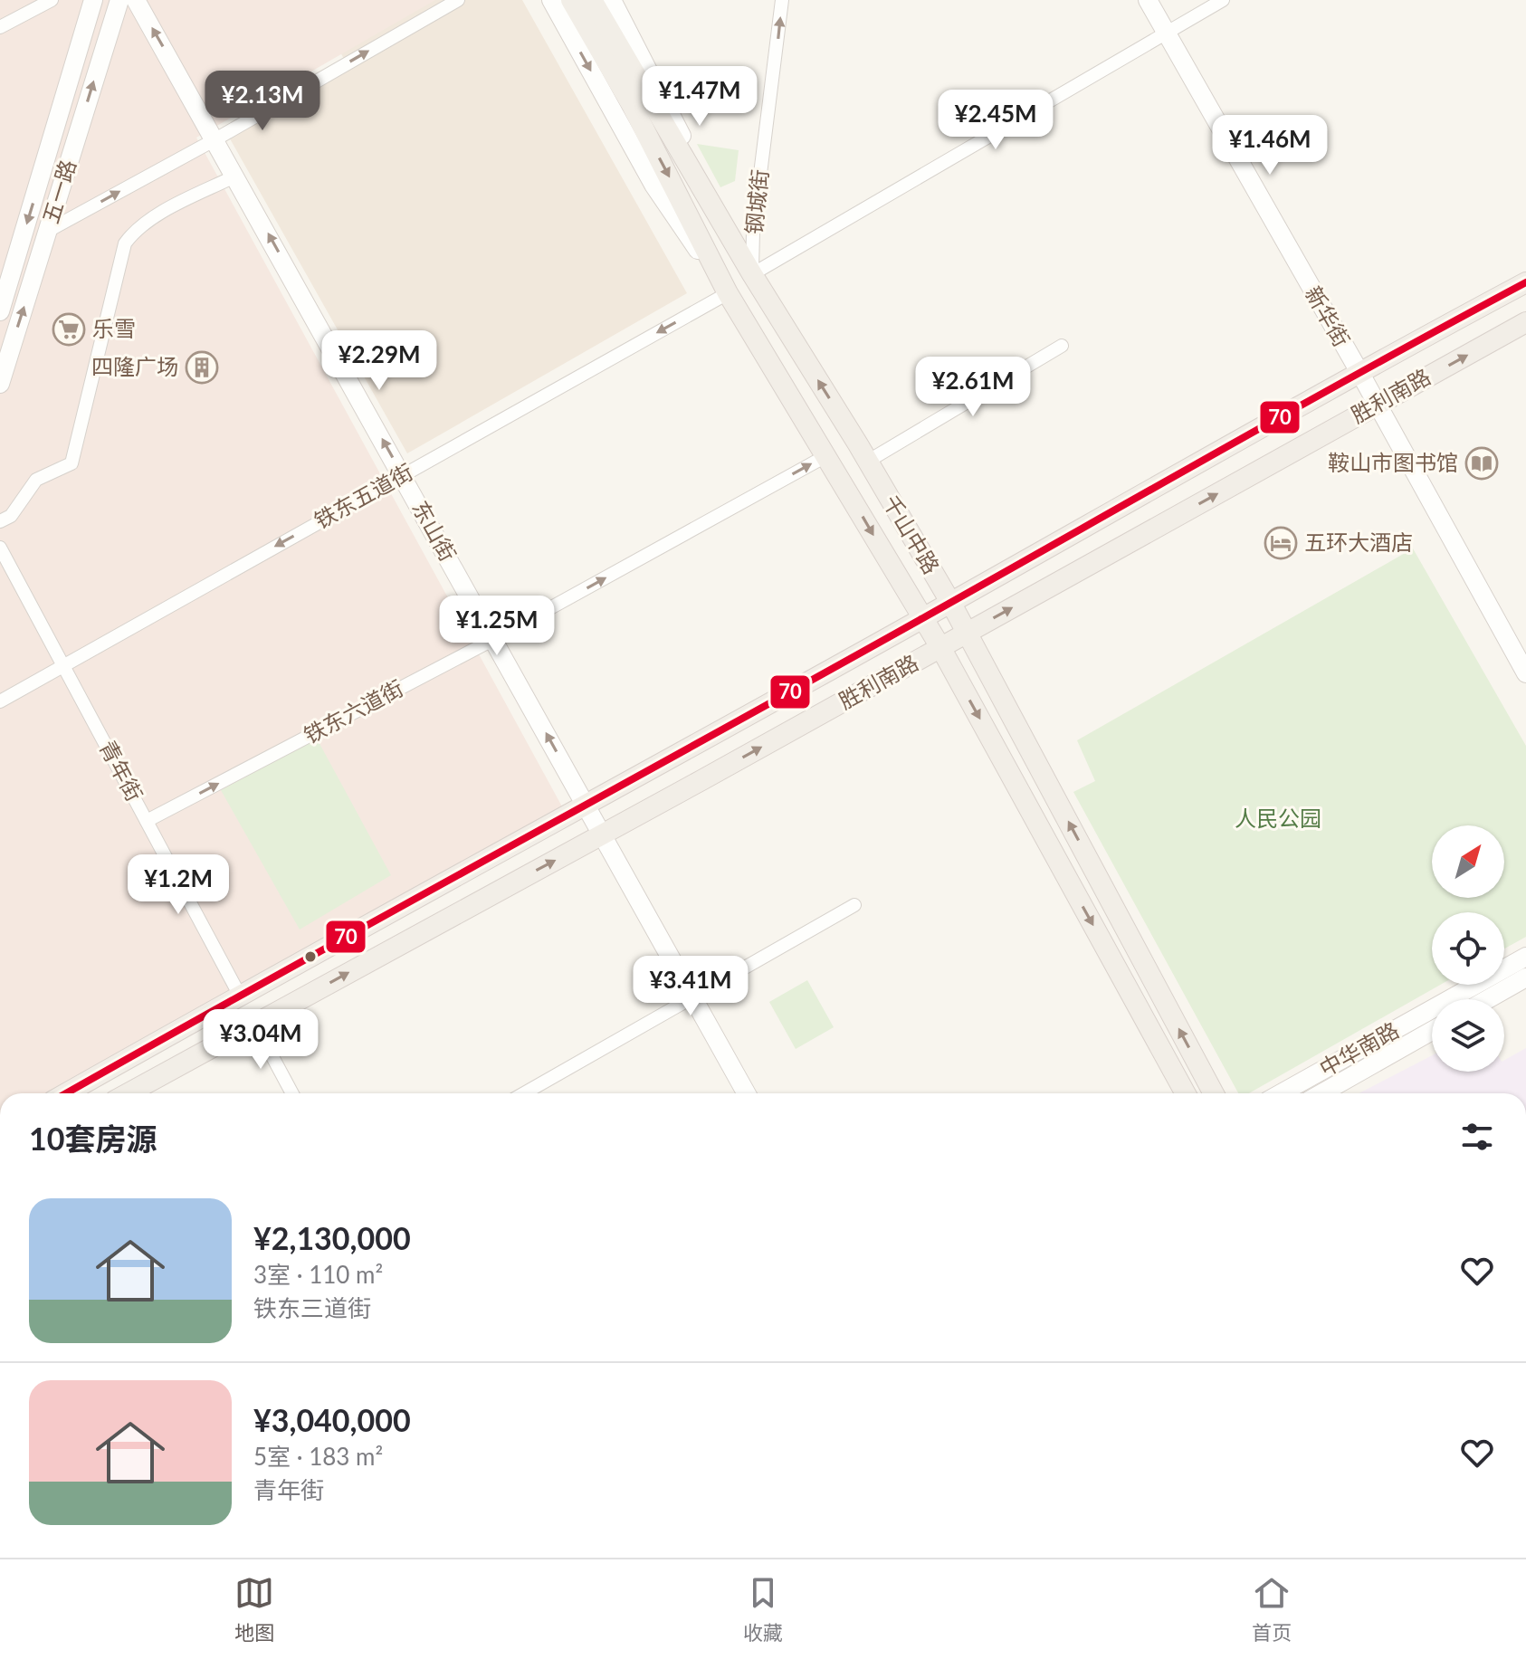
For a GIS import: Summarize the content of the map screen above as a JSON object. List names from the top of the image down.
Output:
{
  "streets": {
    "main road": ["胜利南路", "千山中路"],
    "street": [
      "五一路",
      "钢城街",
      "新华街",
      "铁东五道街",
      "东山街",
      "铁东六道街",
      "青年街",
      "中华南路"
    ]
  },
  "crossings": [
    ["钢城街", "千山中路"],
    ["新华街", "胜利南路"],
    ["胜利南路", "东山街"],
    ["胜利南路", "千山中路"],
    ["胜利南路", "青年街"],
    ["铁东五道街", "东山街"],
    ["铁东五道街", "千山中路"],
    ["铁东五道街", "青年街"],
    ["东山街", "铁东六道街"],
    ["千山中路", "铁东六道街"],
    ["铁东六道街", "青年街"]
  ],
  "one_way": [
    "钢城街",
    "铁东五道街",
    "东山街",
    "铁东六道街"
  ],
  "parks": ["人民公园"],
  "places": {
    "supermarket": ["乐雪"],
    "building": ["四隆广场"],
    "library": ["鞍山市图书馆"],
    "hotel": ["五环大酒店"]
  },
  "lines": ["transit line 70"],
  "north": "top right",
  "page": {
    "price": [
      "¥1.47M",
      "¥2.13M",
      "¥2.45M",
      "¥1.46M",
      "¥2.29M",
      "¥2.61M",
      "¥1.25M",
      "¥1.2M",
      "¥3.41M",
      "¥3.04M"
    ],
    "heading": "10套房源",
    "list": [
      {
        "name": "¥2,130,000",
        "note": "3室 · 110 m² · 铁东三道街"
      },
      {
        "name": "¥3,040,000",
        "note": "5室 · 183 m² · 青年街"
      }
    ],
    "tabs": ["地图", "收藏", "首页"]
  }
}
